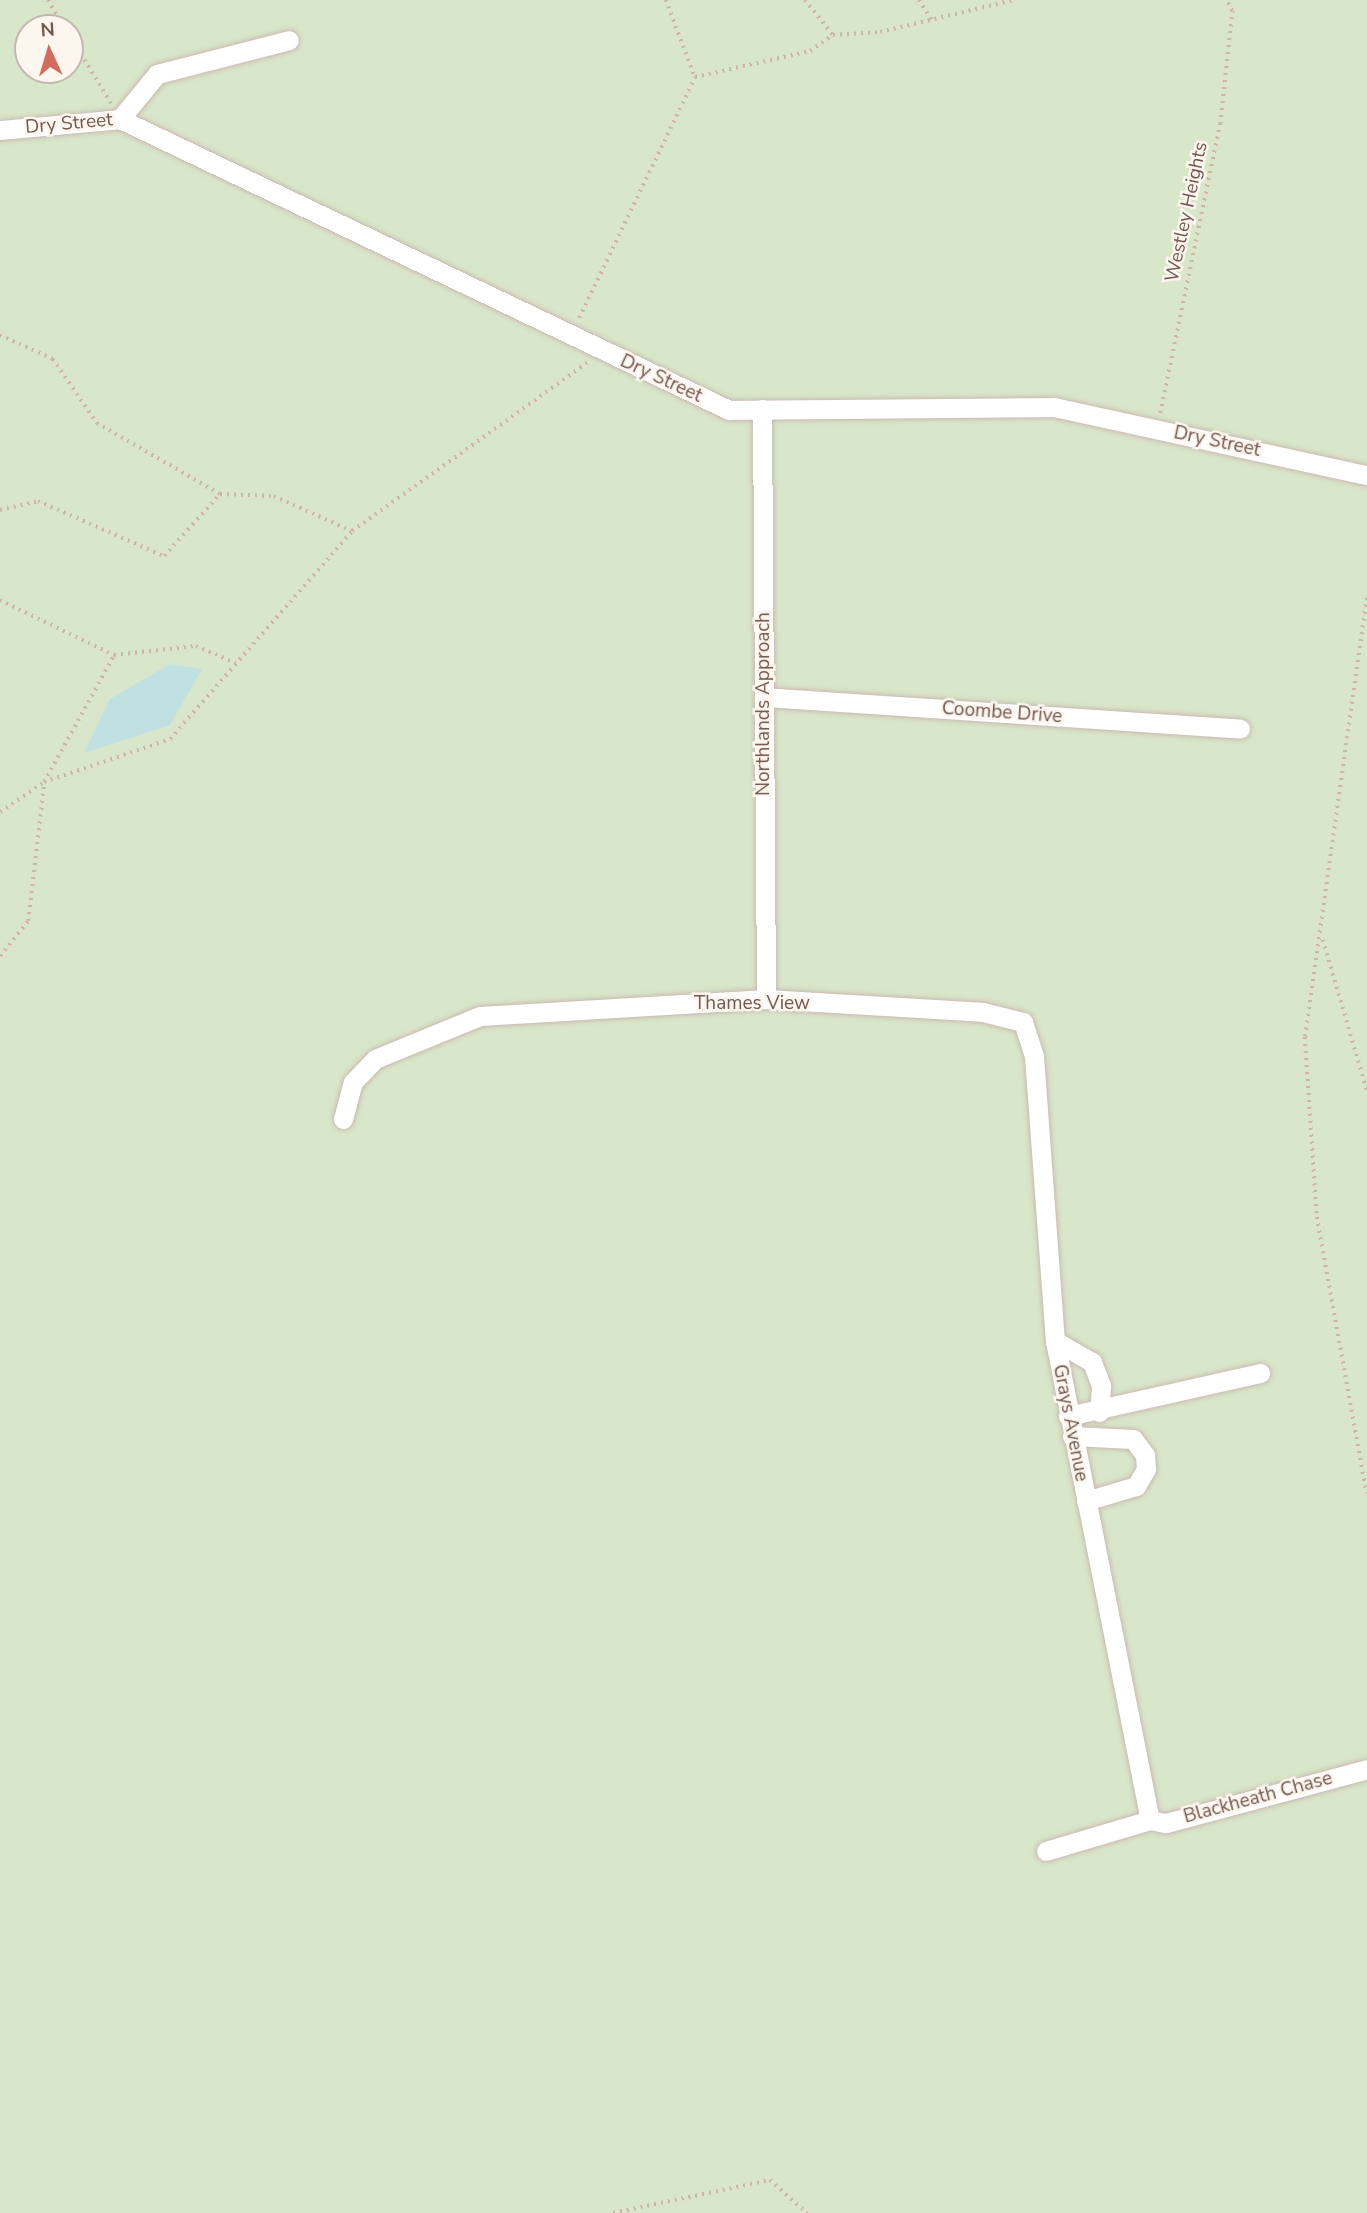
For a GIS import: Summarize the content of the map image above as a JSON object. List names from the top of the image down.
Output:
{
  "streets": {
    "street": [
      "Dry Street",
      "Northlands Approach",
      "Coombe Drive",
      "Thames View",
      "Grays Avenue",
      "Blackheath Chase"
    ],
    "path": ["Westley Heights"]
  },
  "crossings": [
    ["Dry Street", "Westley Heights"],
    ["Dry Street", "Northlands Approach"],
    ["Northlands Approach", "Coombe Drive"],
    ["Northlands Approach", "Thames View"],
    ["Thames View", "Grays Avenue"],
    ["Grays Avenue", "Blackheath Chase"]
  ],
  "north": "top"
}
